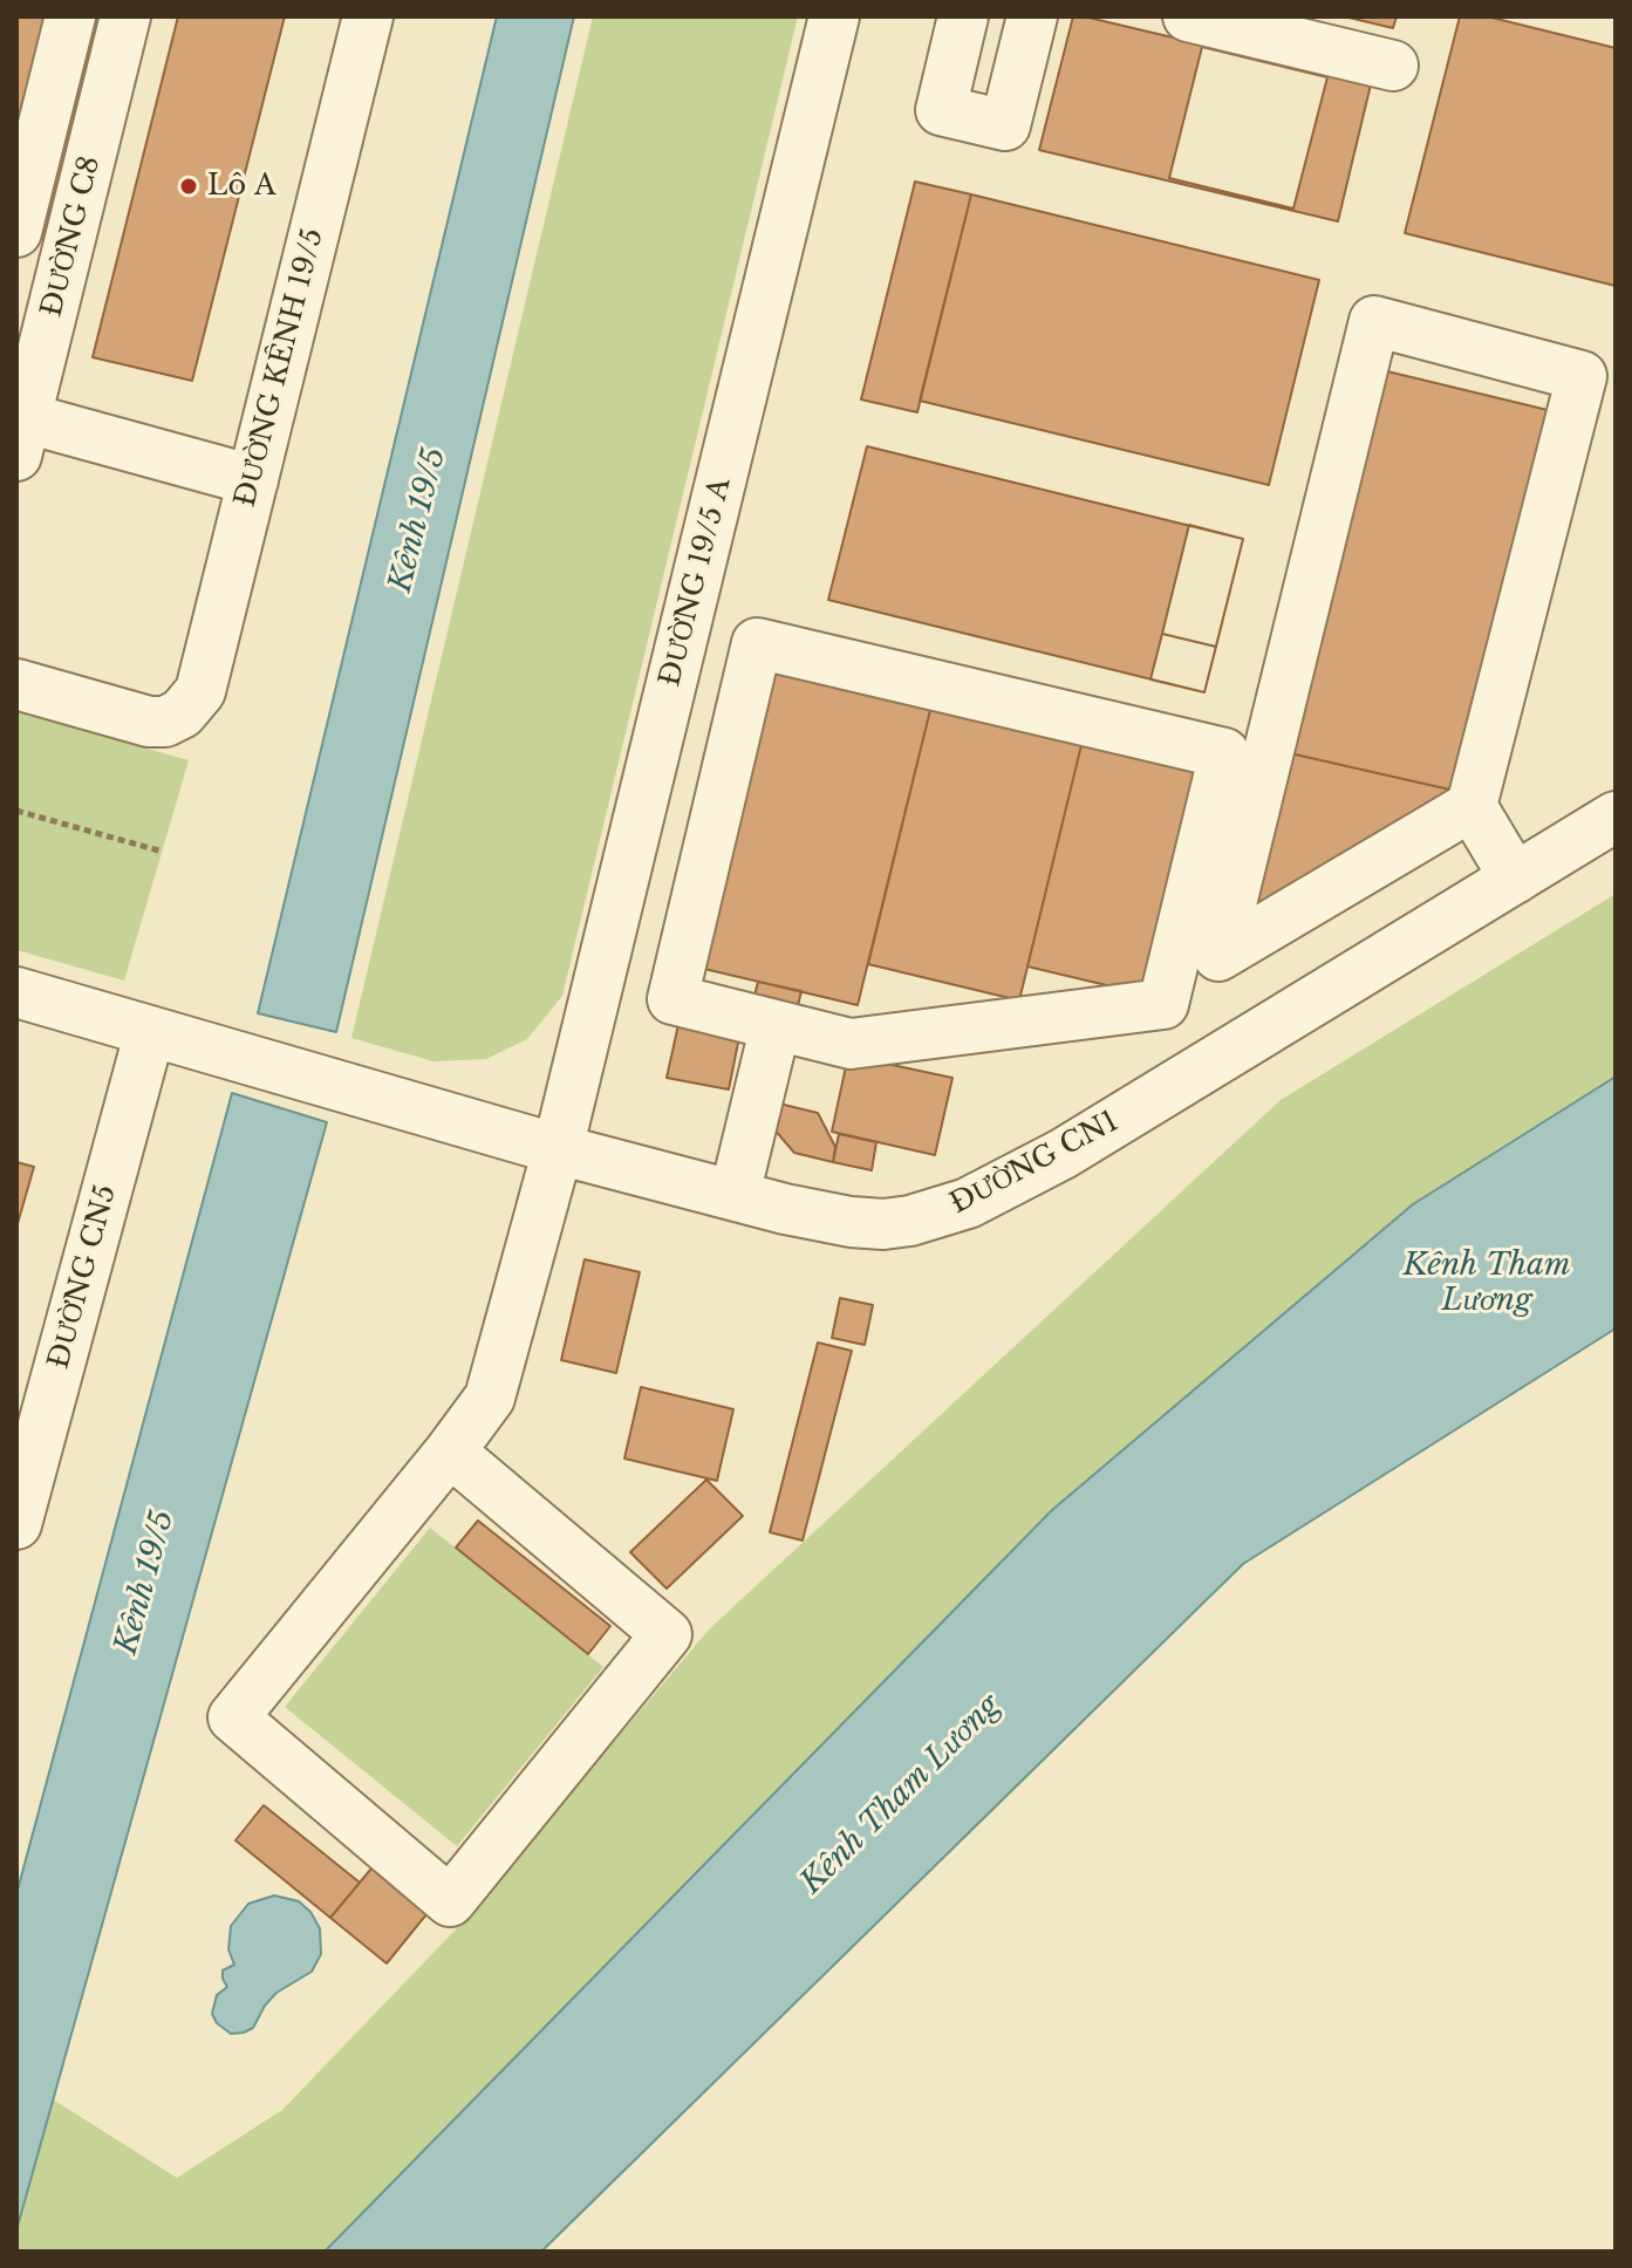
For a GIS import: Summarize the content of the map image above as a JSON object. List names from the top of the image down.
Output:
{
  "streets": {
    "street": [
      "ĐƯỜNG C8",
      "ĐƯỜNG KÊNH 19/5",
      "ĐƯỜNG 19/5 A",
      "ĐƯỜNG CN1",
      "ĐƯỜNG CN5"
    ]
  },
  "crossings": [
    ["ĐƯỜNG 19/5 A", "ĐƯỜNG CN1"],
    ["ĐƯỜNG CN1", "ĐƯỜNG CN5"]
  ],
  "water": ["Kênh 19/5", "Kênh Tham Lương"],
  "places": ["Lô A"]
}
